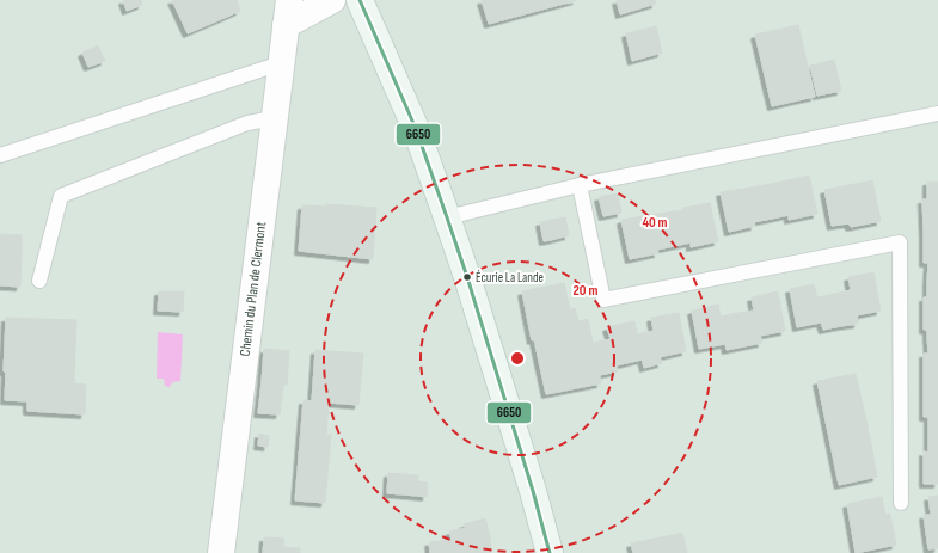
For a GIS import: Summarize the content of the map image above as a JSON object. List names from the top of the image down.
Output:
{
  "streets": {
    "street": ["Chemin du Plan de Clermont"]
  },
  "places": ["Écurie La Lande"],
  "lines": ["transit line 6650"],
  "rings": ["40 m", "20 m"]
}
